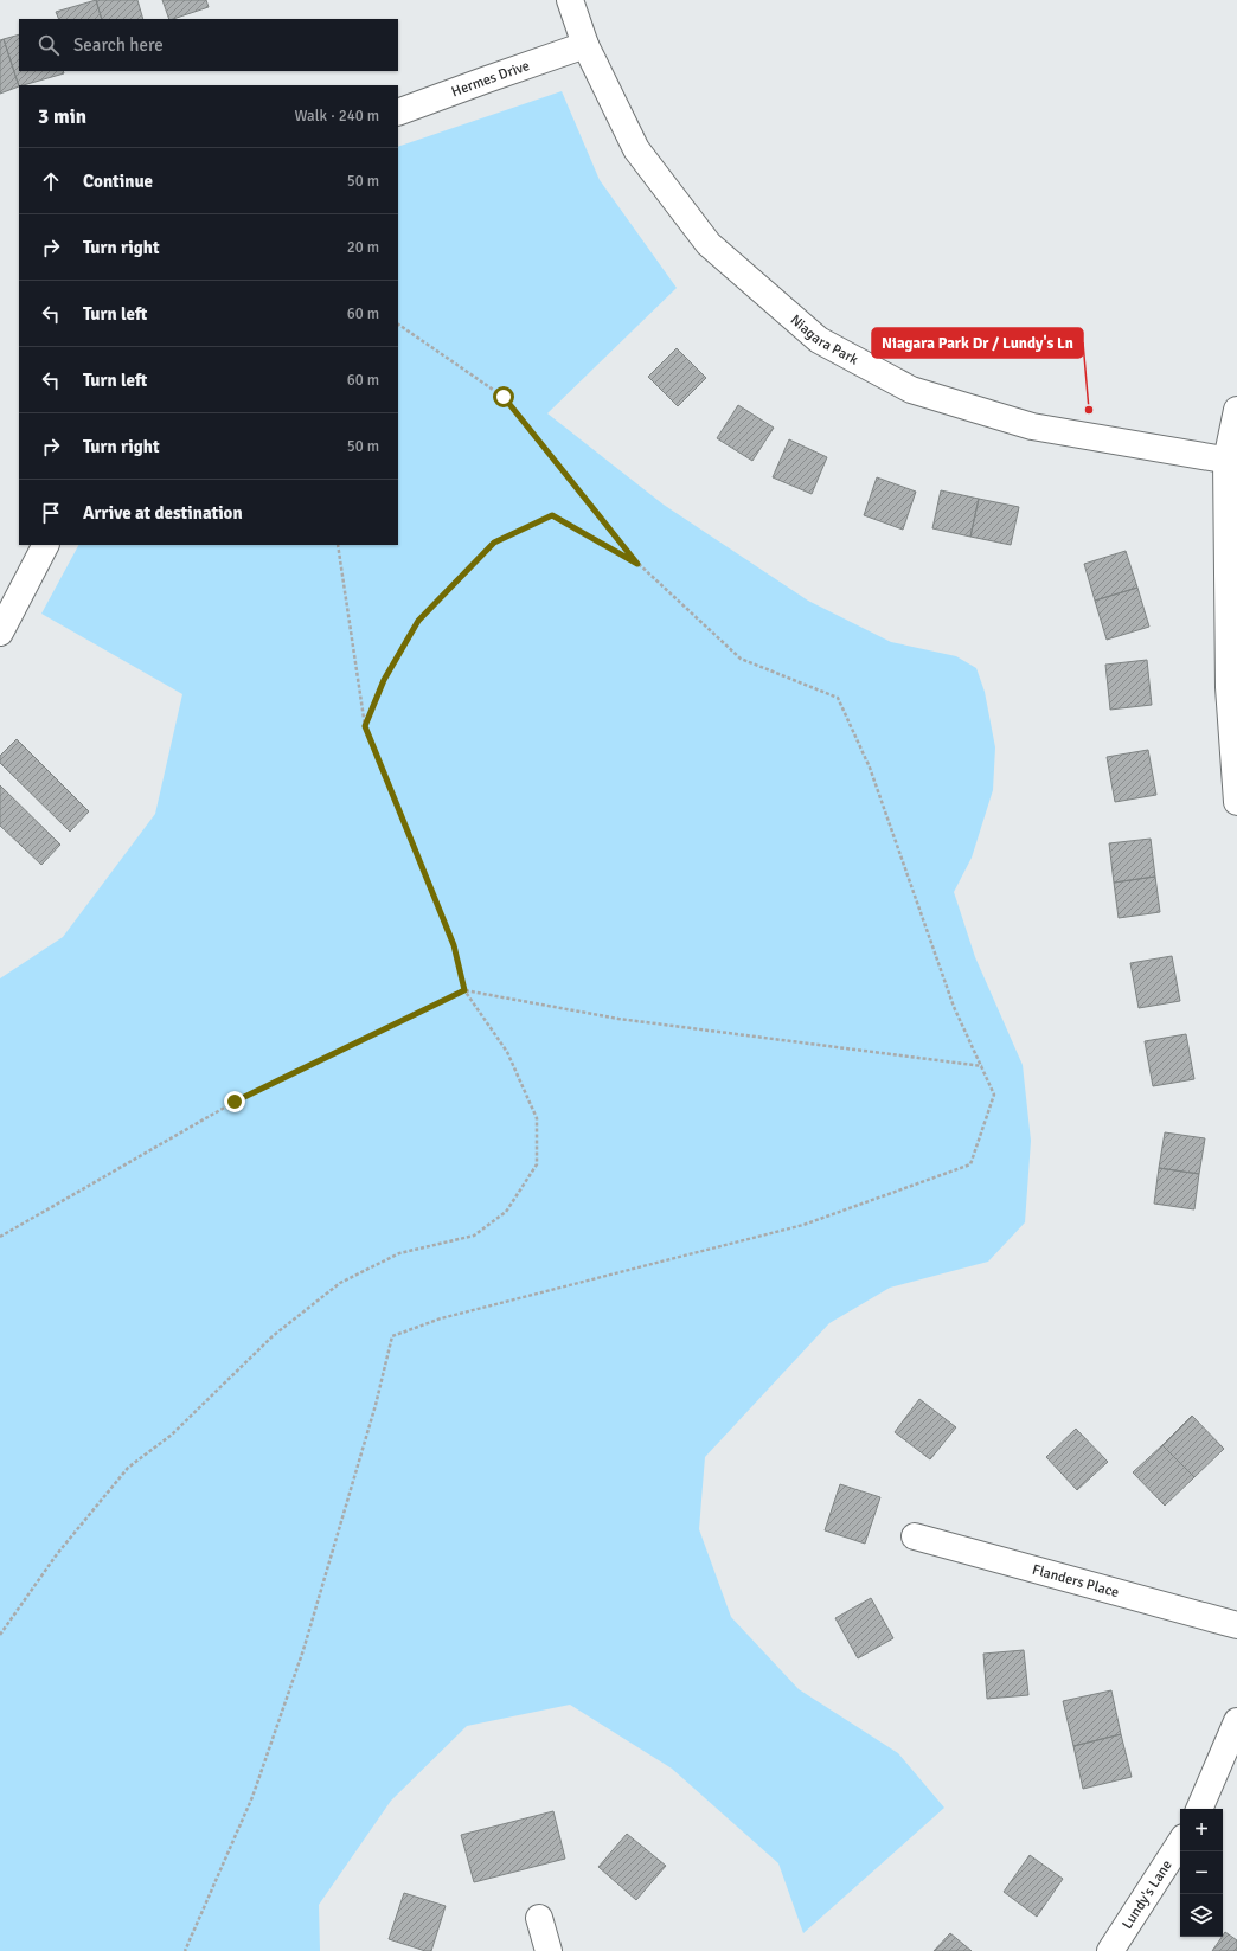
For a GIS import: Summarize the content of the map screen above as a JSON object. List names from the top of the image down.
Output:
{
  "streets": {
    "street": [
      "Hermes Drive",
      "Niagara Park",
      "Flanders Place",
      "Lundy's Lane"
    ]
  },
  "crossings": [
    ["Hermes Drive", "Niagara Park"]
  ],
  "places": ["Niagara Park Dr / Lundy's Ln"],
  "page": {
    "search": "Search here",
    "heading": ["3 min", "Walk · 240 m"],
    "list": [
      ["Continue", "50 m"],
      ["Turn right", "20 m"],
      ["Turn left", "60 m"],
      ["Turn left", "60 m"],
      ["Turn right", "50 m"],
      "Arrive at destination"
    ],
    "map_buttons": ["+", "−"]
  }
}
